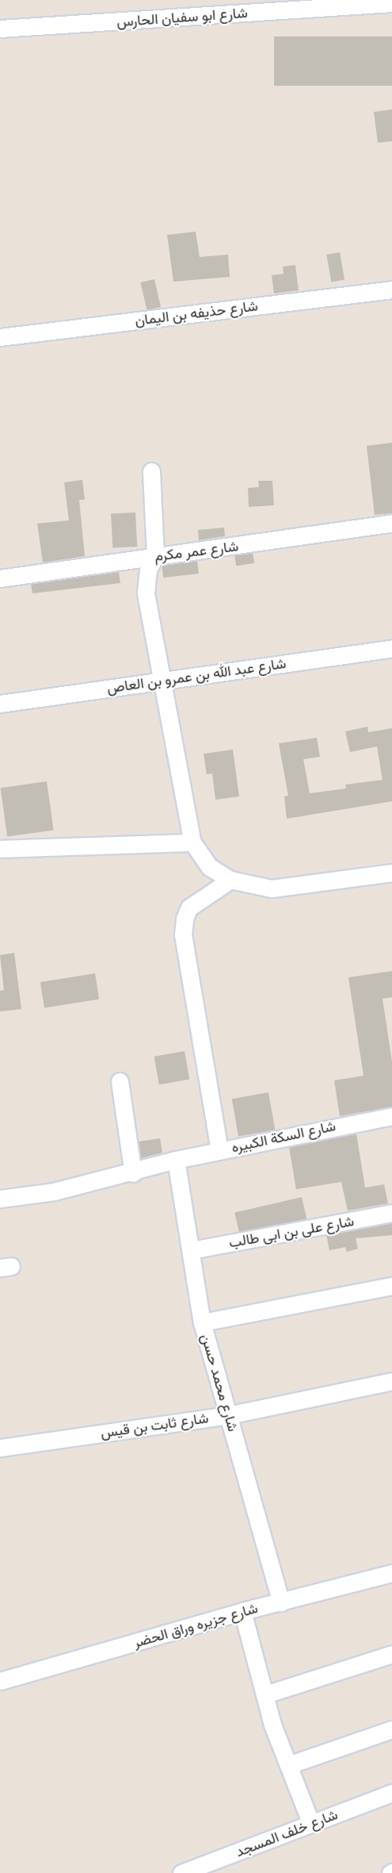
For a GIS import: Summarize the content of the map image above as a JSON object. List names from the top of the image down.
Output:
{
  "streets": {
    "street": [
      "شارع ابو سفيان الحارس",
      "شارع حذيفه بن اليمان",
      "شارع عمر مكرم",
      "شارع عبد الله بن عمرو بن العاص",
      "شارع السكة الكبيره",
      "شارع على بن ابى طالب",
      "شارع محمد حسن",
      "شارع ثابت بن قيس",
      "شارع جزيره وراق الحضر",
      "شارع خلف المسجد"
    ]
  },
  "crossings": [
    ["شارع السكة الكبيره", "شارع محمد حسن"],
    ["شارع على بن ابى طالب", "شارع محمد حسن"],
    ["شارع محمد حسن", "شارع ثابت بن قيس"],
    ["شارع محمد حسن", "شارع جزيره وراق الحضر"]
  ]
}
